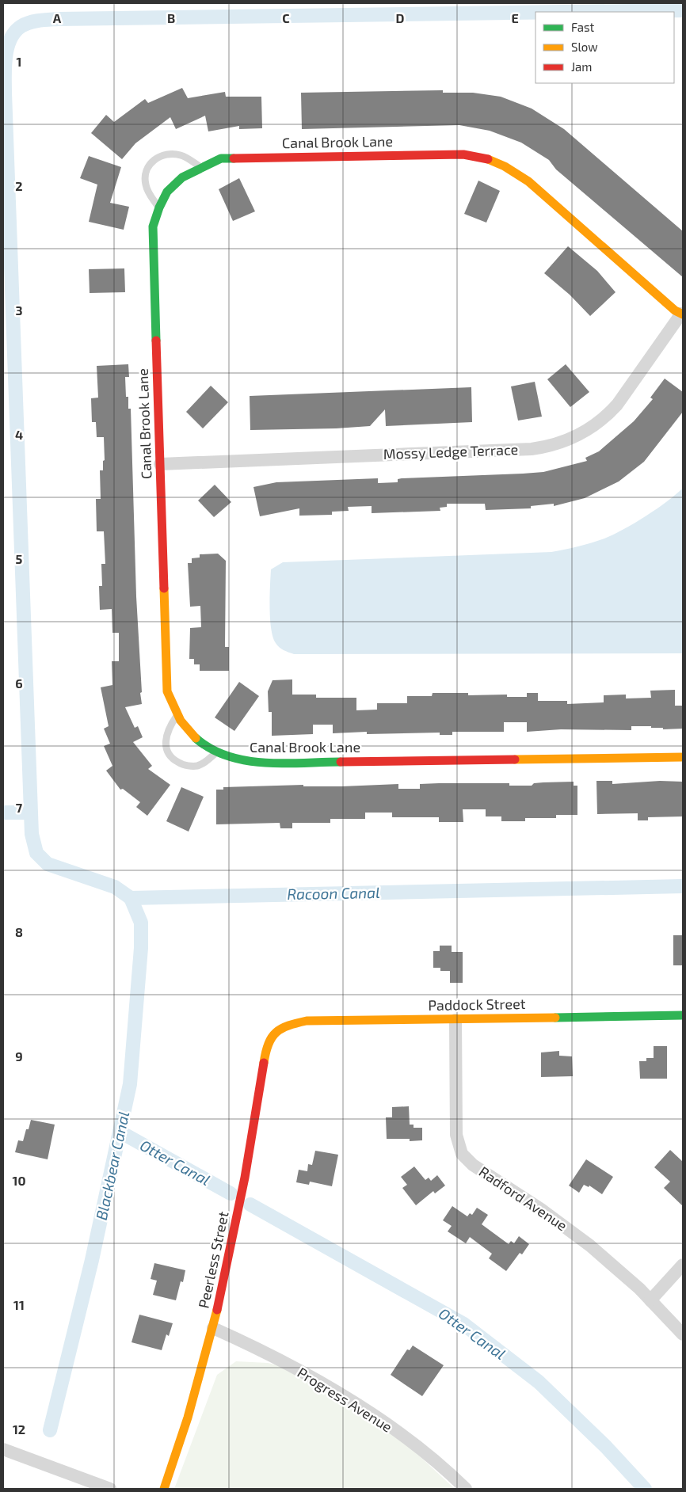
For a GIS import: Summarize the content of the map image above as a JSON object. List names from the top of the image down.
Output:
{
  "streets": {
    "street": [
      "Canal Brook Lane",
      "Mossy Ledge Terrace",
      "Paddock Street",
      "Radford Avenue",
      "Peerless Street",
      "Progress Avenue"
    ]
  },
  "crossings": [
    ["Canal Brook Lane", "Mossy Ledge Terrace"],
    ["Paddock Street", "Radford Avenue"],
    ["Paddock Street", "Peerless Street"],
    ["Peerless Street", "Progress Avenue"]
  ],
  "water": ["Racoon Canal", "Otter Canal", "Blackbear Canal"],
  "legend": ["Fast", "Slow", "Jam"],
  "grid": {
    "columns": [
      "A",
      "B",
      "C",
      "D",
      "E"
    ],
    "rows": [
      "1",
      "2",
      "3",
      "4",
      "5",
      "6",
      "7",
      "8",
      "9",
      "10",
      "11",
      "12"
    ]
  }
}
